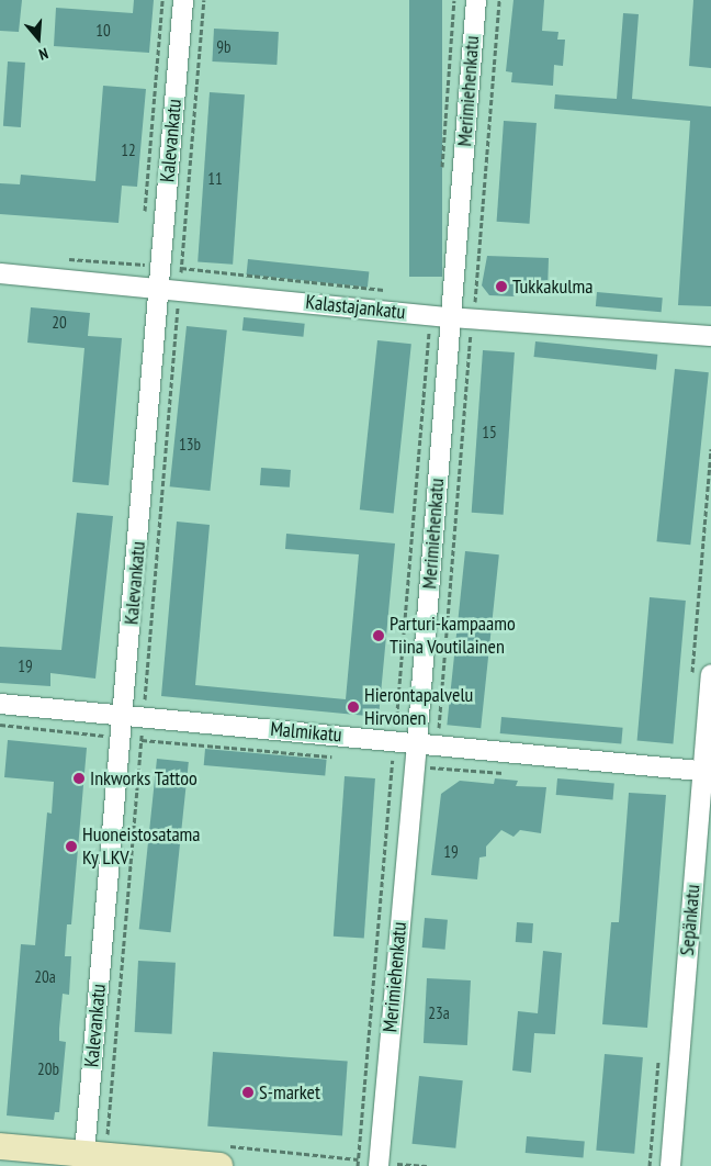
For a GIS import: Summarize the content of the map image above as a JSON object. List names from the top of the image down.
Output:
{
  "streets": {
    "street": [
      "Merimiehenkatu",
      "Kalevankatu",
      "Kalastajankatu",
      "Malmikatu",
      "Sepänkatu"
    ]
  },
  "crossings": [
    ["Merimiehenkatu", "Kalastajankatu"],
    ["Merimiehenkatu", "Malmikatu"],
    ["Kalevankatu", "Kalastajankatu"],
    ["Kalevankatu", "Malmikatu"],
    ["Malmikatu", "Sepänkatu"]
  ],
  "places": [
    "Tukkakulma",
    "Parturi-kampaamo Tiina Voutilainen",
    "Hierontapalvelu Hirvonen",
    "Inkworks Tattoo",
    "Huoneistosatama Ky LKV",
    "S-market"
  ],
  "house_numbers": [
    "10",
    "9b",
    "12",
    "11",
    "20",
    "15",
    "13b",
    "19",
    "19",
    "20a",
    "23a",
    "20b"
  ],
  "north": "bottom"
}
